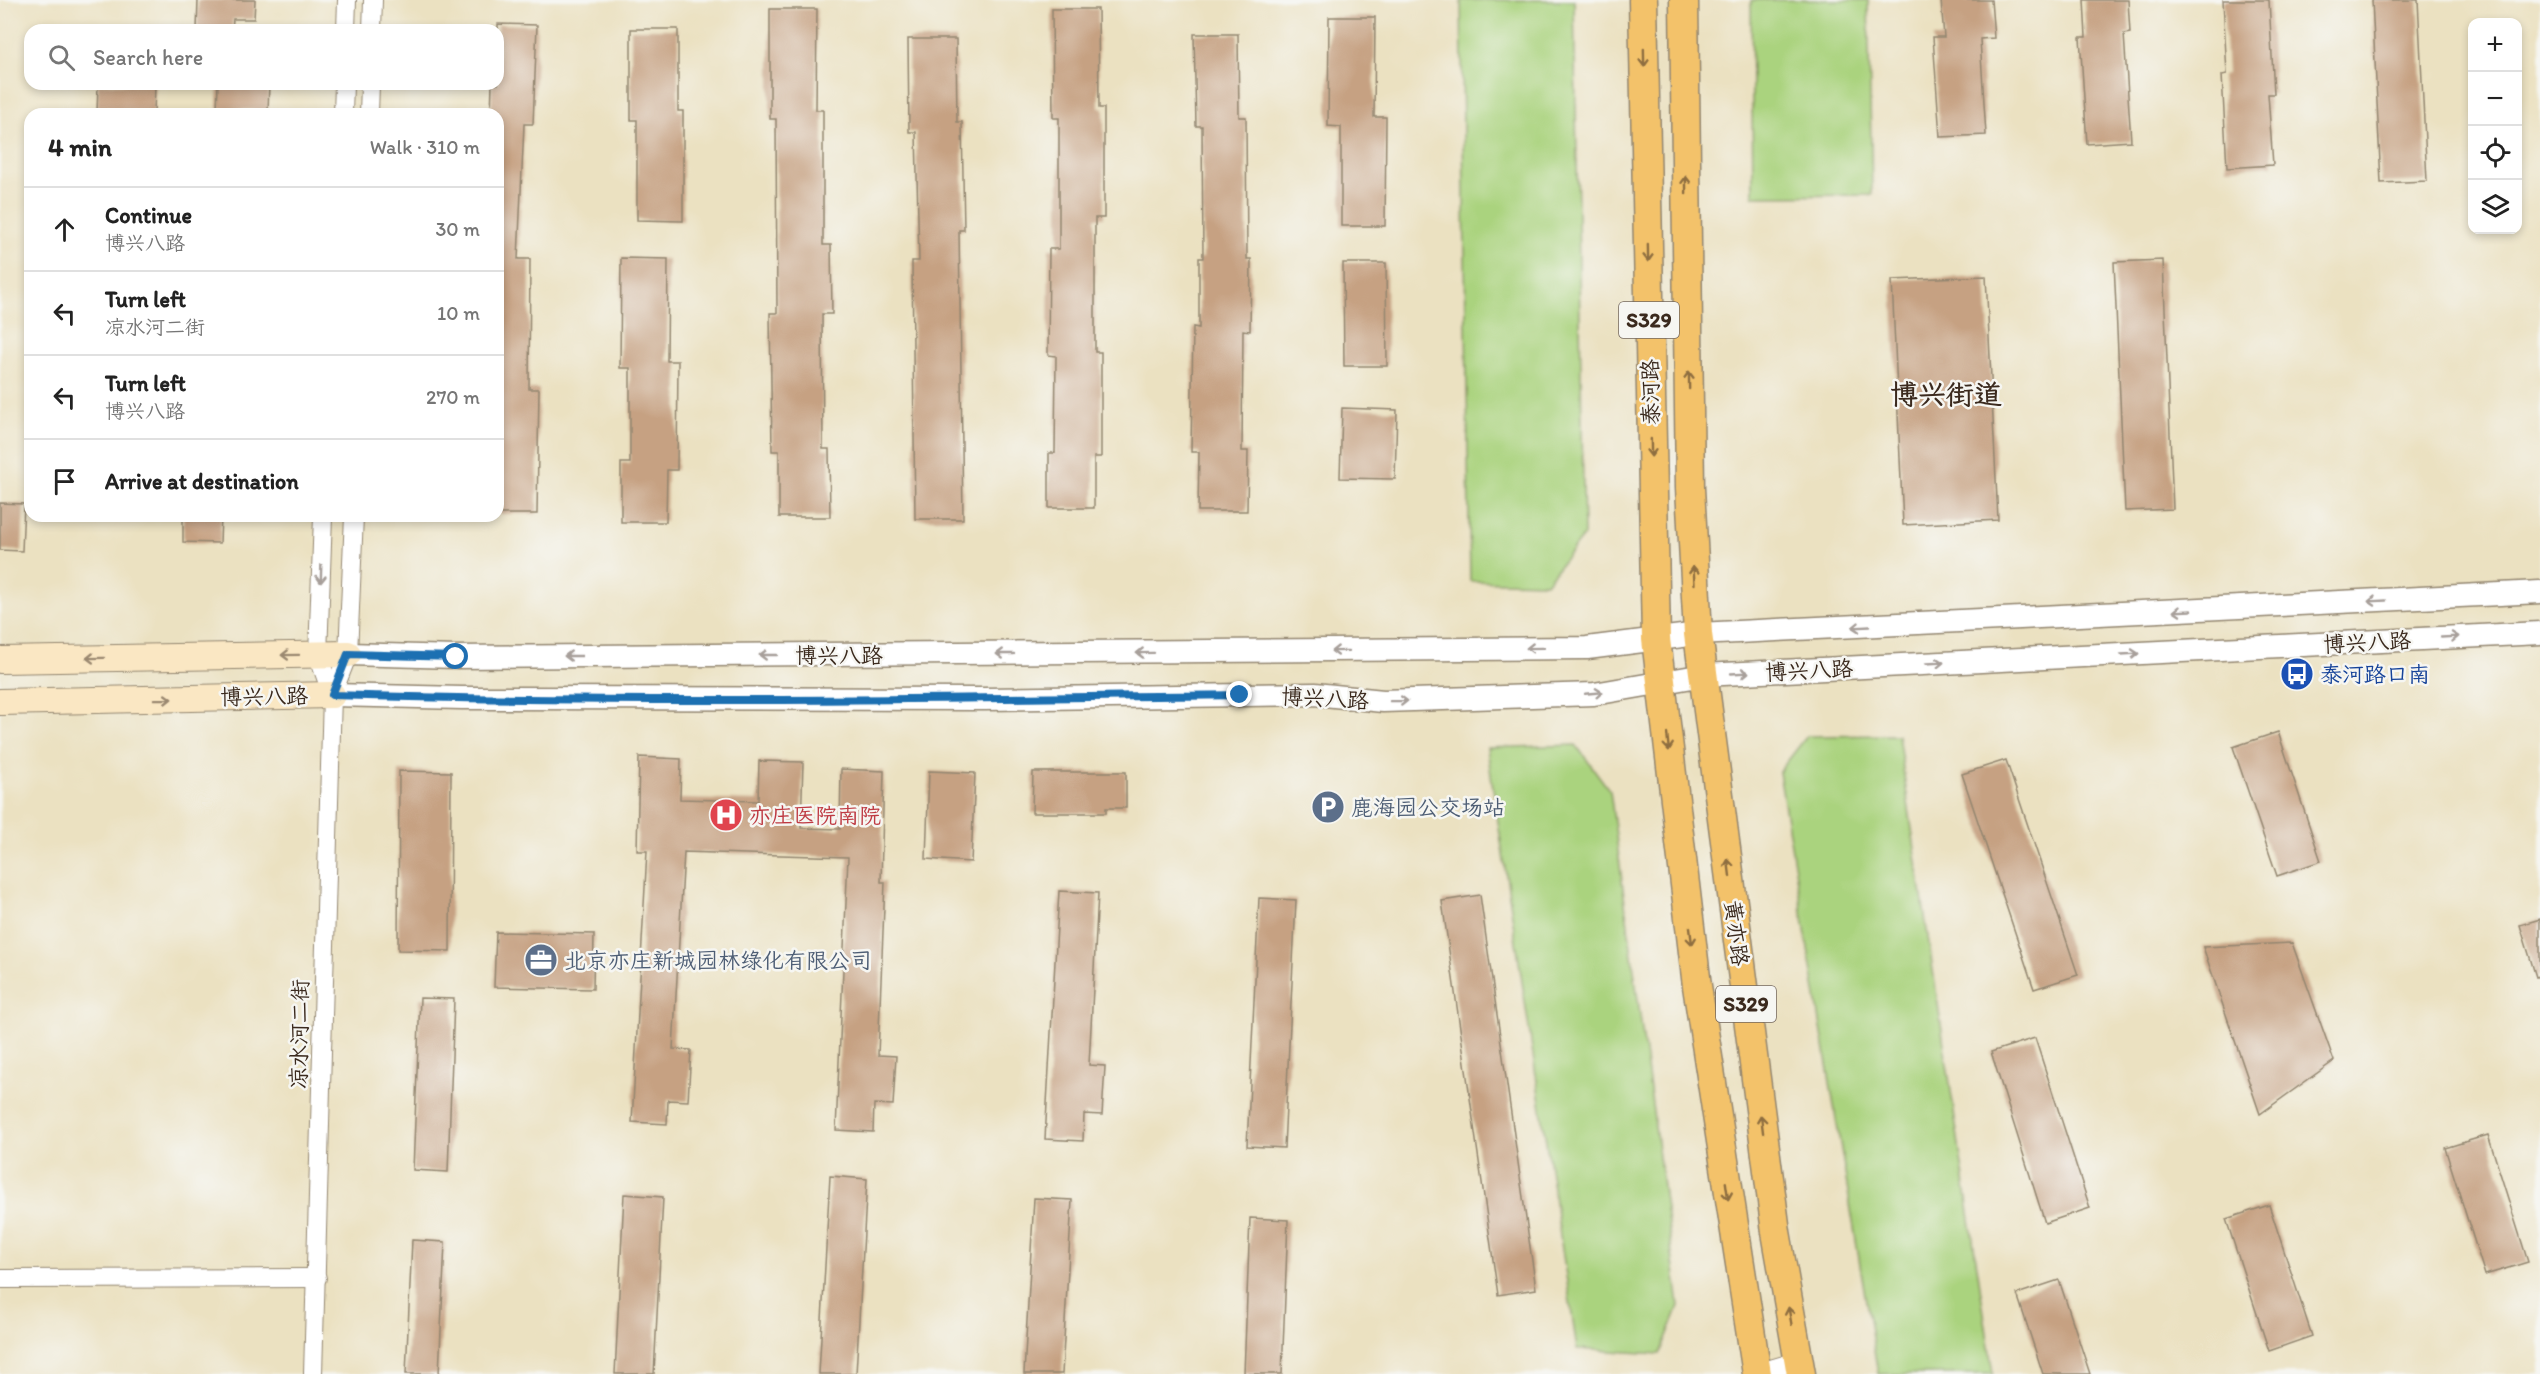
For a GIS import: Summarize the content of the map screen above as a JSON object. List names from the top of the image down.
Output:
{
  "streets": {
    "main road": [
      "S329",
      "泰河路",
      "博兴八路",
      "黄亦路"
    ],
    "street": ["凉水河二街"]
  },
  "crossings": [
    ["泰河路", "博兴八路"],
    ["泰河路", "黄亦路"],
    ["博兴八路", "黄亦路"],
    ["博兴八路", "凉水河二街"]
  ],
  "districts": ["博兴街道"],
  "places": {
    "bus stop": ["泰河路口南"],
    "parking": ["鹿海园公交场站"],
    "hospital": ["亦庄医院南院"],
    "office": ["北京亦庄新城园林绿化有限公司"]
  },
  "page": {
    "map_buttons": ["+", "−"],
    "search": "Search here",
    "heading": ["4 min", "Walk · 310 m"],
    "list": [
      ["Continue", "博兴八路", "30 m"],
      ["Turn left", "凉水河二街", "10 m"],
      ["Turn left", "博兴八路", "270 m"],
      "Arrive at destination"
    ]
  }
}
